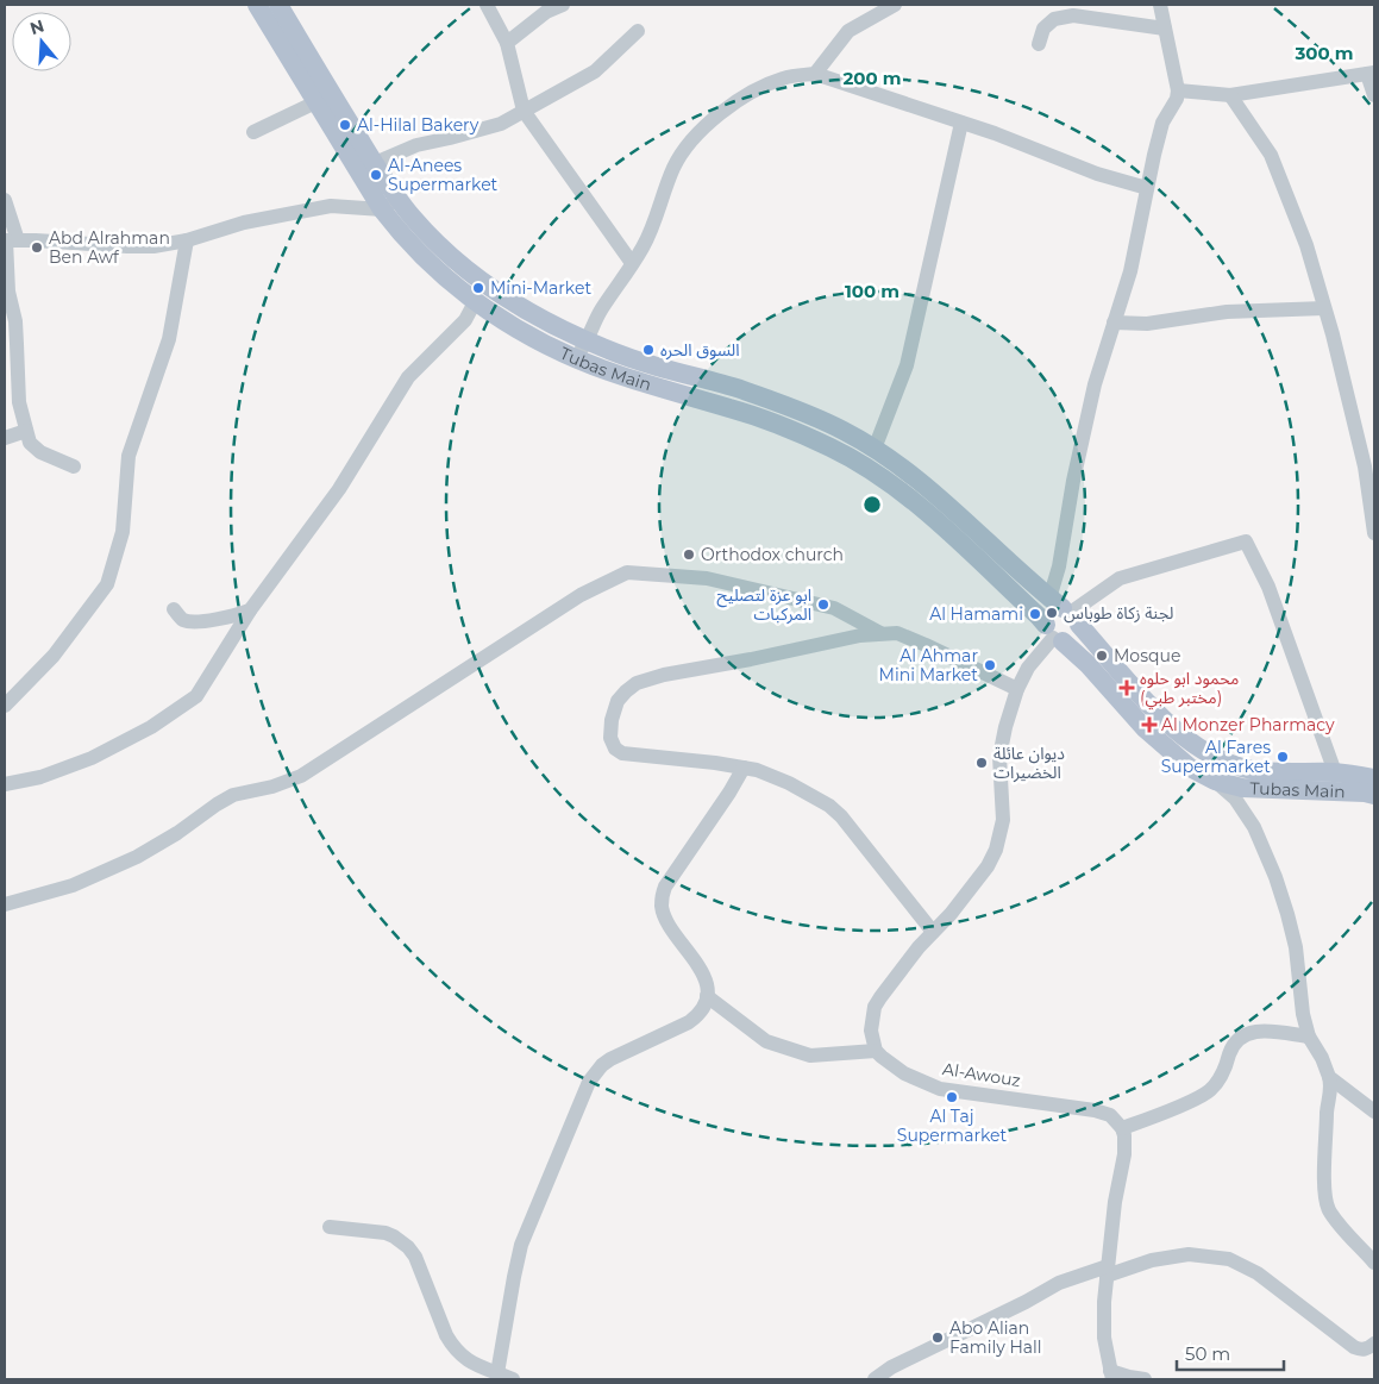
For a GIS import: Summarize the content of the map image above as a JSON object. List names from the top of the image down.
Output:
{
  "streets": {
    "main road": ["Tubas Main"],
    "street": ["Al-Awouz"]
  },
  "places": {
    "other": [
      "Al-Hilal Bakery",
      "Al-Anees Supermarket",
      "Abd Alrahman Ben Awf",
      "Mini-Market",
      "السوق الحره",
      "Orthodox church",
      "ابو عزة لتصليح المركبات",
      "لجنة زكاة طوباس",
      "Al Hamami",
      "Mosque",
      "Al Ahmar Mini Market",
      "Al Fares Supermarket",
      "ديوان عائلة الخضيرات",
      "Al Taj Supermarket",
      "Abo Alian Family Hall"
    ],
    "health": ["محمود ابو حلوه (مختبر طبي)", "Al Monzer Pharmacy"]
  },
  "scale_bar": "50 m",
  "north": "top",
  "rings": ["300 m", "200 m", "100 m"]
}
